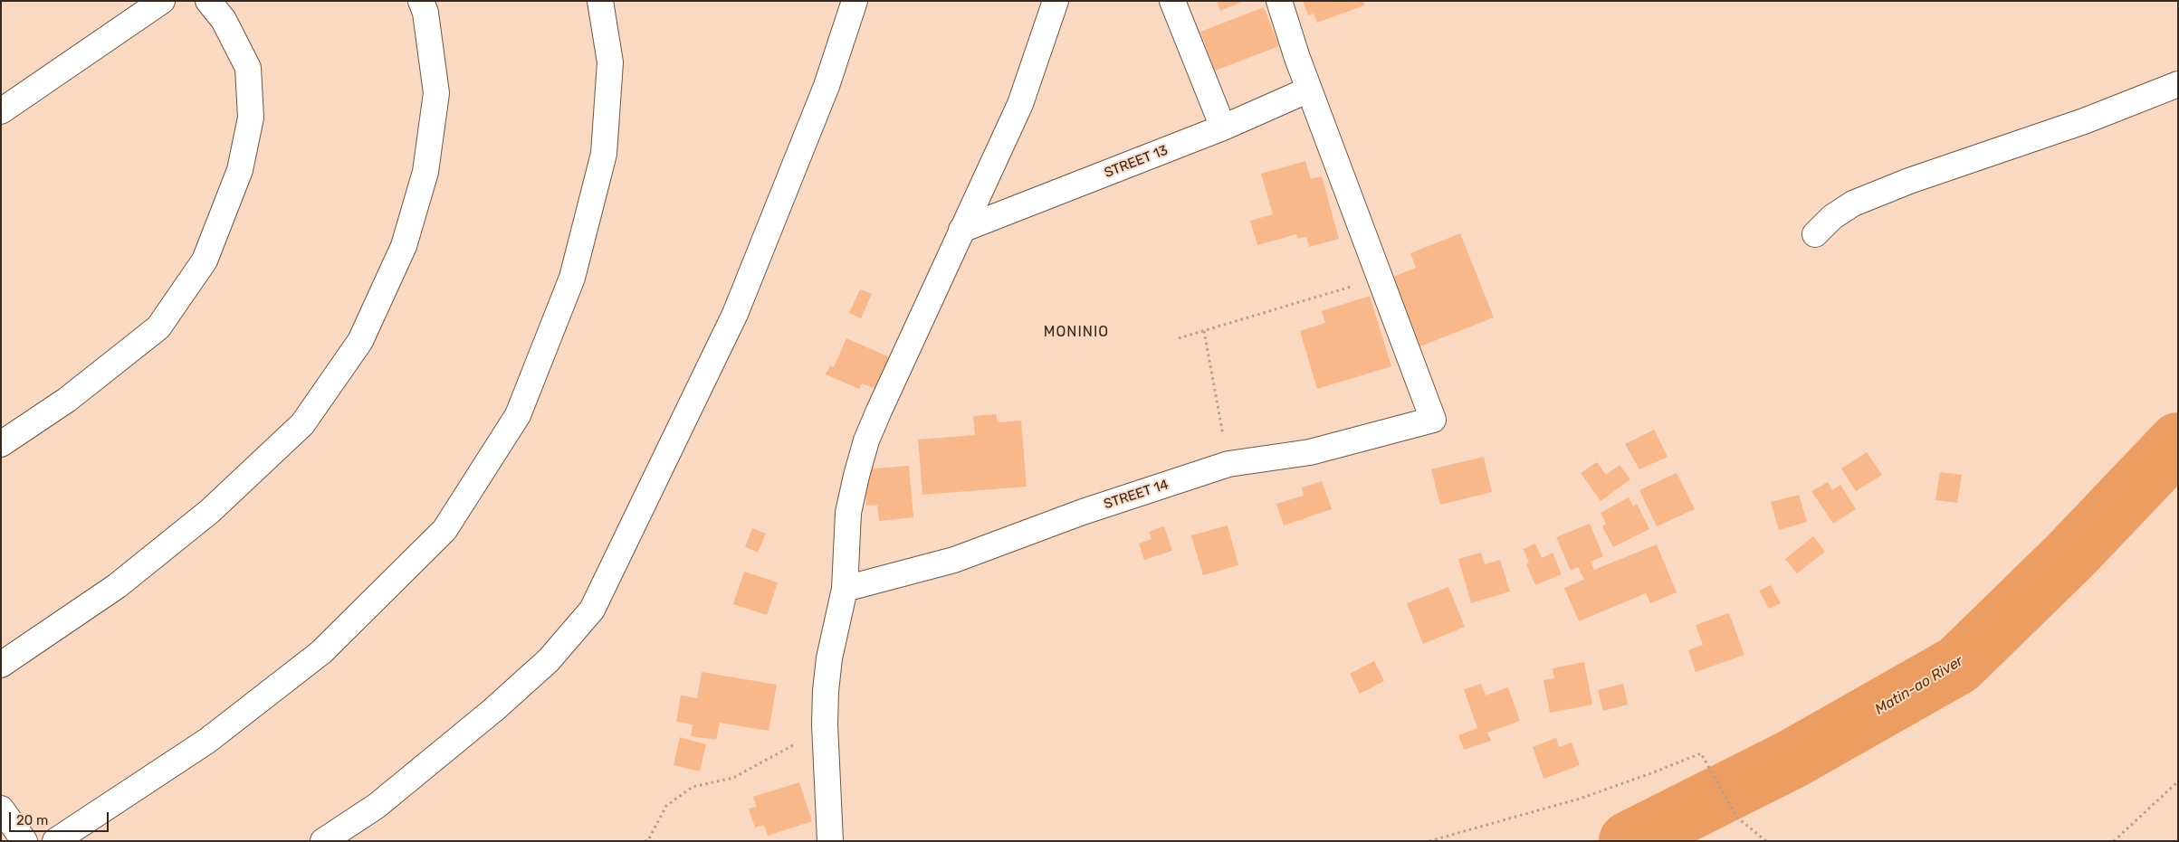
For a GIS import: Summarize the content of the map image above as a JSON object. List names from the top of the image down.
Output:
{
  "streets": {
    "street": ["STREET 13", "STREET 14"]
  },
  "crossings": [
    ["STREET 13", "STREET 14"]
  ],
  "districts": ["MONINIO"],
  "water": ["Matin-ao River"],
  "scale_bar": "20 m"
}
